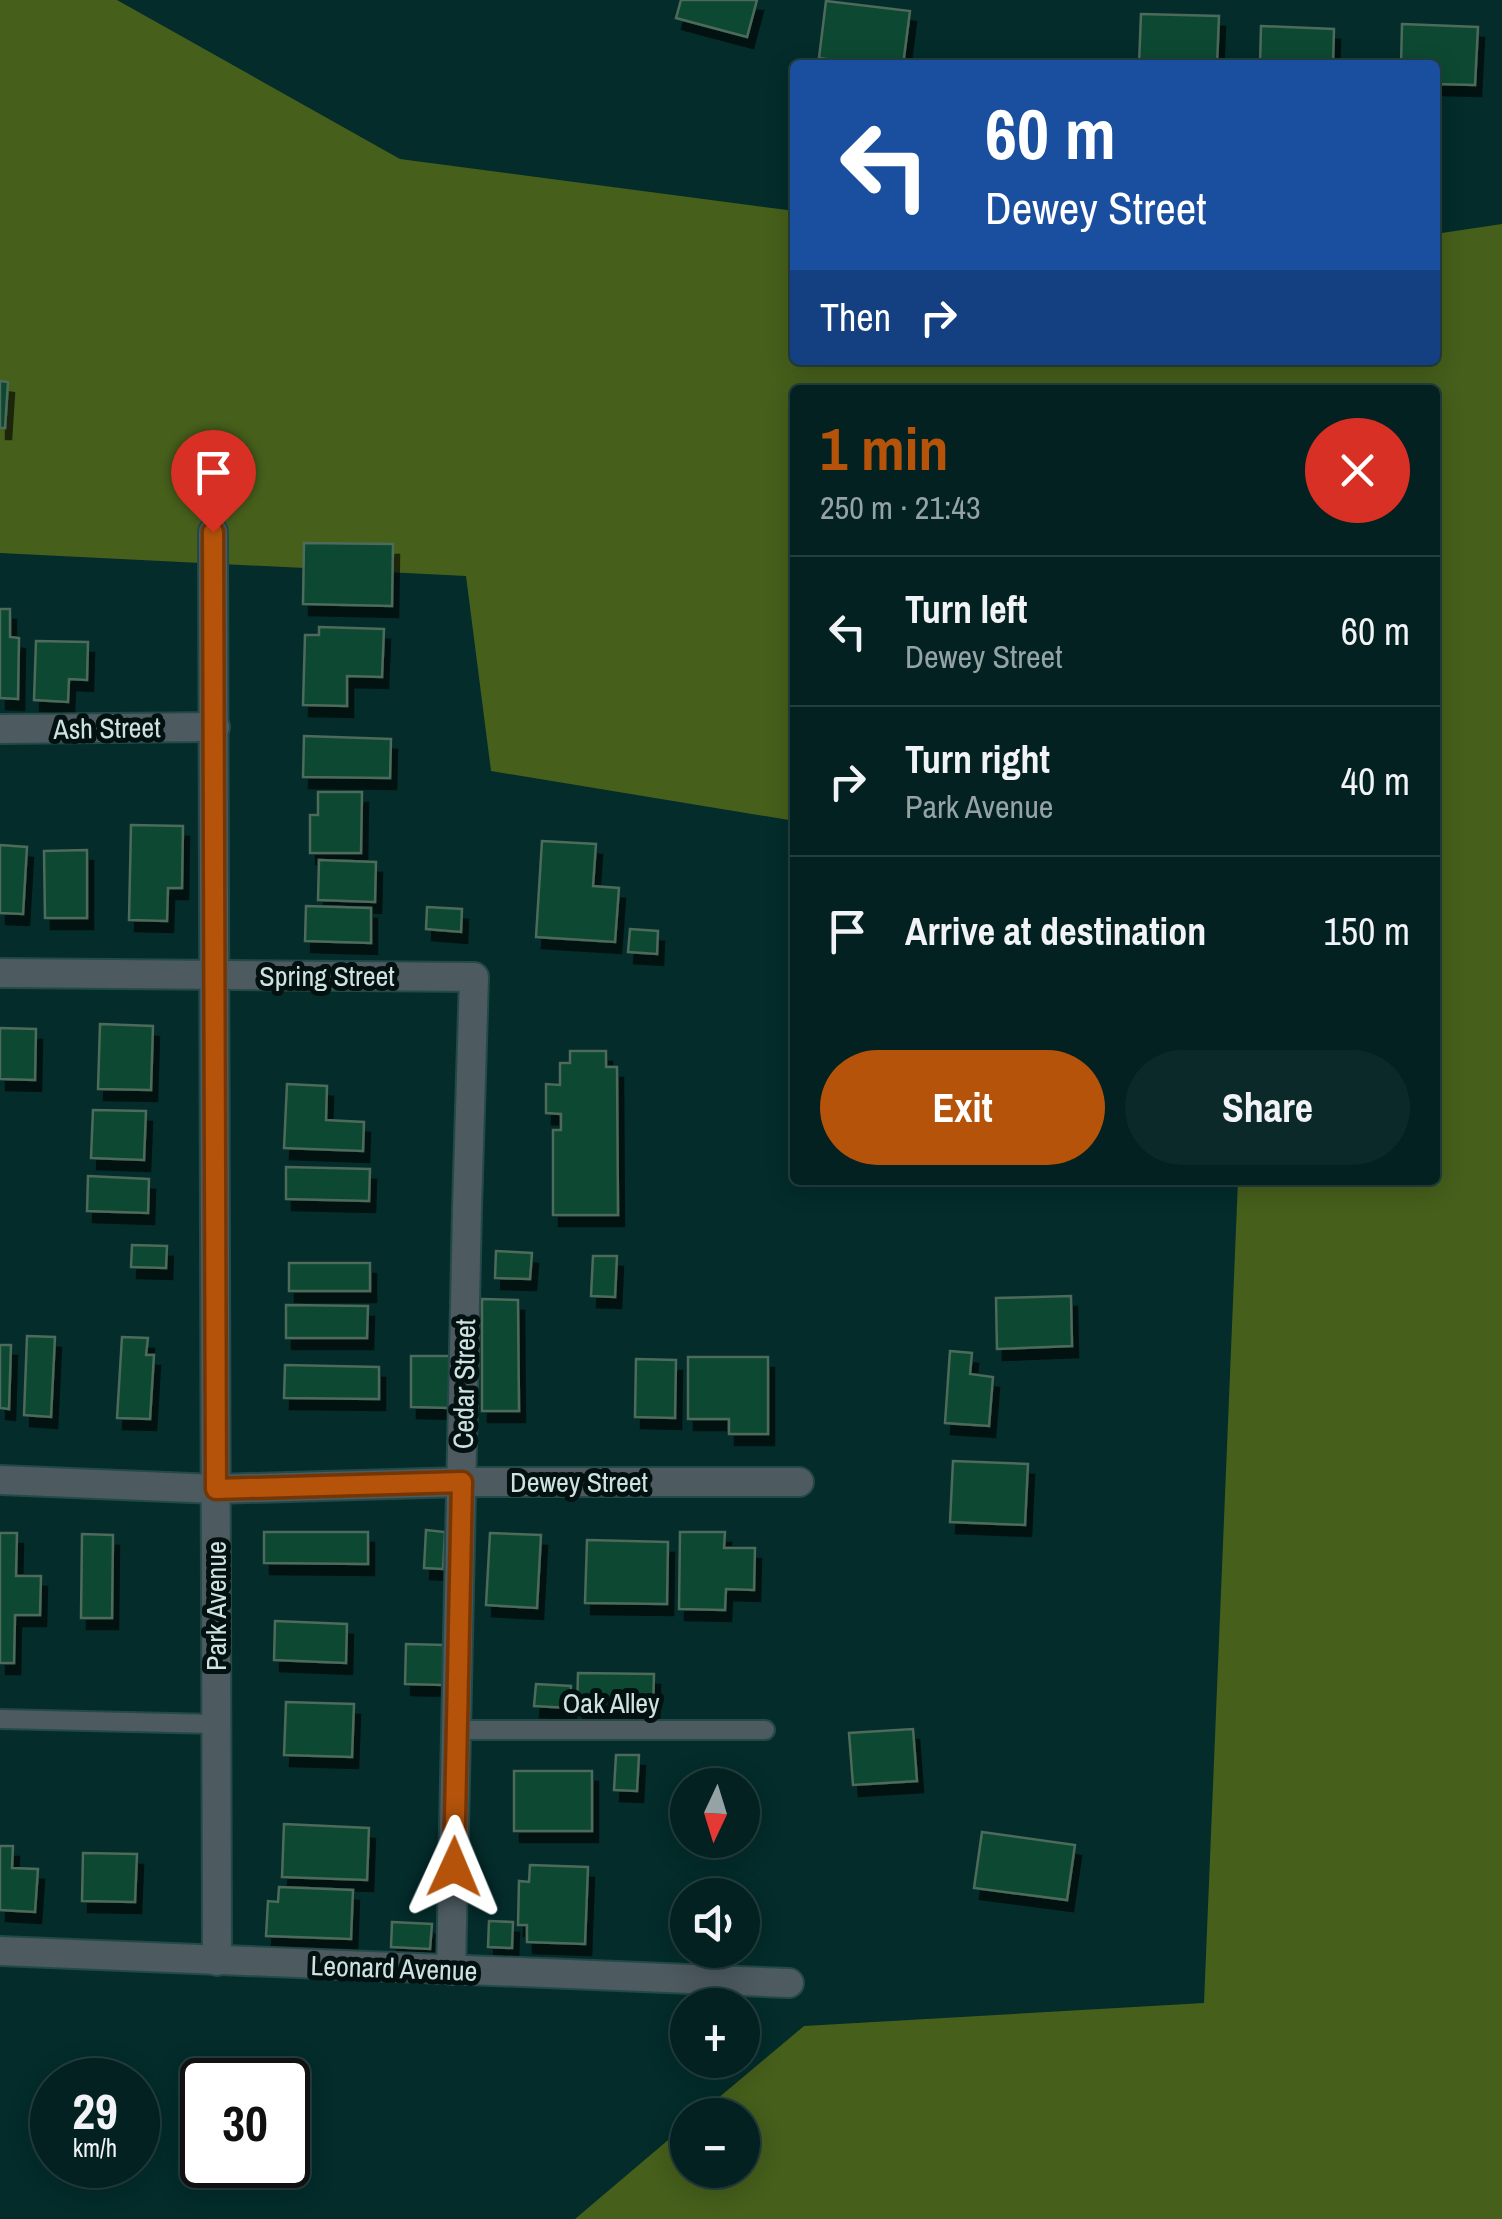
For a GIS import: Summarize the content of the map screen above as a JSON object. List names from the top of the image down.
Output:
{
  "streets": {
    "street": [
      "Ash Street",
      "Spring Street",
      "Cedar Street",
      "Dewey Street",
      "Park Avenue",
      "Leonard Avenue"
    ],
    "lane": ["Oak Alley"]
  },
  "crossings": [
    ["Ash Street", "Park Avenue"],
    ["Spring Street", "Cedar Street"],
    ["Spring Street", "Park Avenue"],
    ["Cedar Street", "Dewey Street"],
    ["Cedar Street", "Oak Alley"],
    ["Cedar Street", "Leonard Avenue"],
    ["Dewey Street", "Park Avenue"],
    ["Park Avenue", "Leonard Avenue"]
  ],
  "north": "bottom",
  "page": {
    "turn": ["60 m", "Dewey Street"],
    "then": "Then",
    "heading": ["1 min", "250 m · 21:43"],
    "list": [
      {
        "name": "Turn left",
        "note": "Dewey Street",
        "value": "60 m"
      },
      {
        "name": "Turn right",
        "note": "Park Avenue",
        "value": "40 m"
      },
      {
        "name": "Arrive at destination",
        "value": "150 m"
      }
    ],
    "buttons": ["Exit", "Share"],
    "map_buttons": ["+", "−"],
    "speed": "29 km/h",
    "limit": "30"
  }
}
